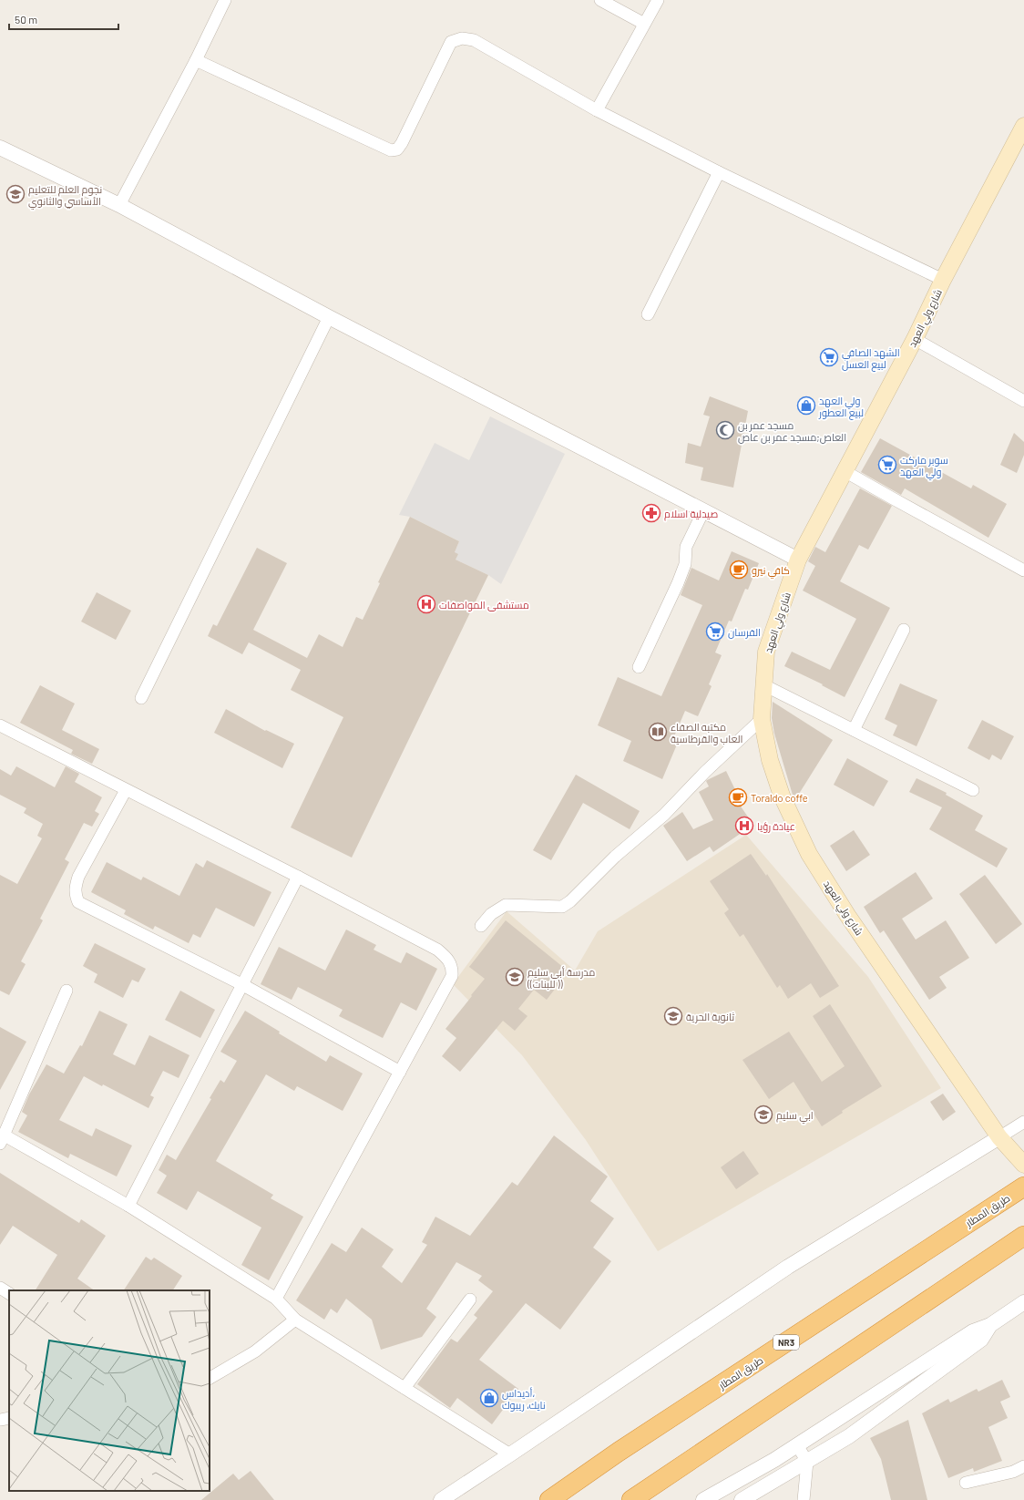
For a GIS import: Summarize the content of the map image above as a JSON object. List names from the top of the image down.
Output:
{
  "streets": {
    "highway": ["طريق المطار", "NR3"],
    "main road": ["شارع ولي العهد"]
  },
  "places": {
    "school or university": [
      "نجوم العلم للتعليم الأساسي والثانوي",
      "مدرسة أبي سليم ((للبنات ))",
      "ثانوية الحرية",
      "ابي سليم"
    ],
    "supermarket": ["الشهد الصافي لبيع العسل", "سوبر ماركت ولي العهد", "الفرسان"],
    "shop": ["ولي العهد لبيع العطور", "أديداس، نايك، ريبوك"],
    "mosque": ["مسجد عمر بن العاص;مسجد عمر بن عاص"],
    "pharmacy": ["صيدلية اسلام"],
    "cafe": ["كافي نيرو", "Toraldo coffe"],
    "hospital": ["مستشفى المواصفات", "عيادة رؤيا"],
    "library": ["مكتبه الصفاء العاب والقرطاسية"]
  },
  "scale_bar": "50 m"
}
